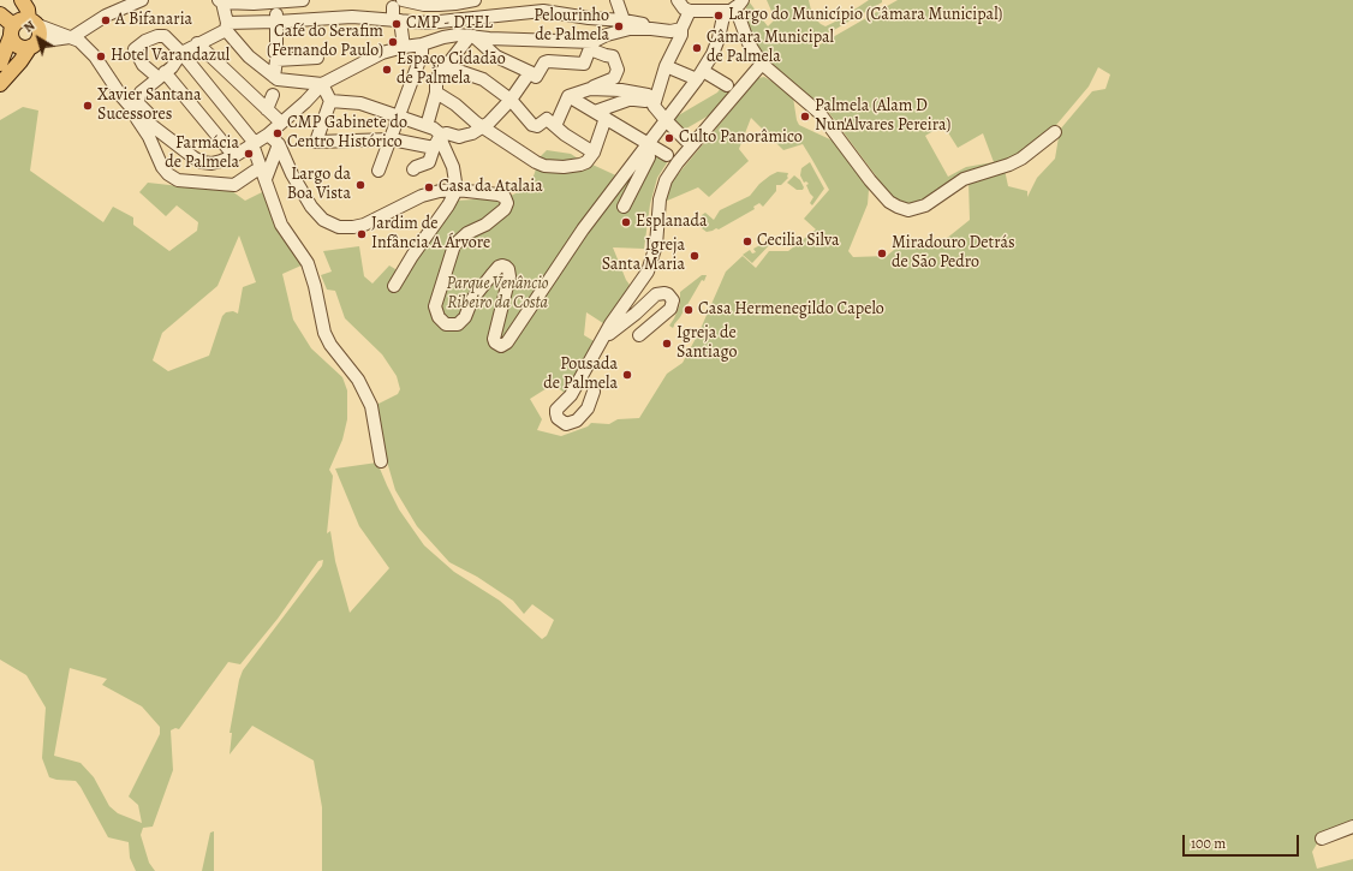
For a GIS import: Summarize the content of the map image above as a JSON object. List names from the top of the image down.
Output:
{
  "parks": ["Parque Venâncio Ribeiro da Costa"],
  "places": [
    "Largo do Município (Câmara Municipal)",
    "A Bifanaria",
    "CMP - DTEL",
    "Pelourinho de Palmela",
    "Café do Serafim (Fernando Paulo)",
    "Câmara Municipal de Palmela",
    "Hotel Varandazul",
    "Espaço Cidadão de Palmela",
    "Xavier Santana Sucessores",
    "Palmela (Alam D Nun'Alvares Pereira)",
    "CMP Gabinete do Centro Histórico",
    "Culto Panorâmico",
    "Farmácia de Palmela",
    "Largo da Boa Vista",
    "Casa da Atalaia",
    "Esplanada",
    "Jardim de Infância A Árvore",
    "Cecilia Silva",
    "Miradouro Detrás de São Pedro",
    "Igreja Santa Maria",
    "Casa Hermenegildo Capelo",
    "Igreja de Santiago",
    "Pousada de Palmela"
  ],
  "scale_bar": "100 m",
  "north": "top left"
}
